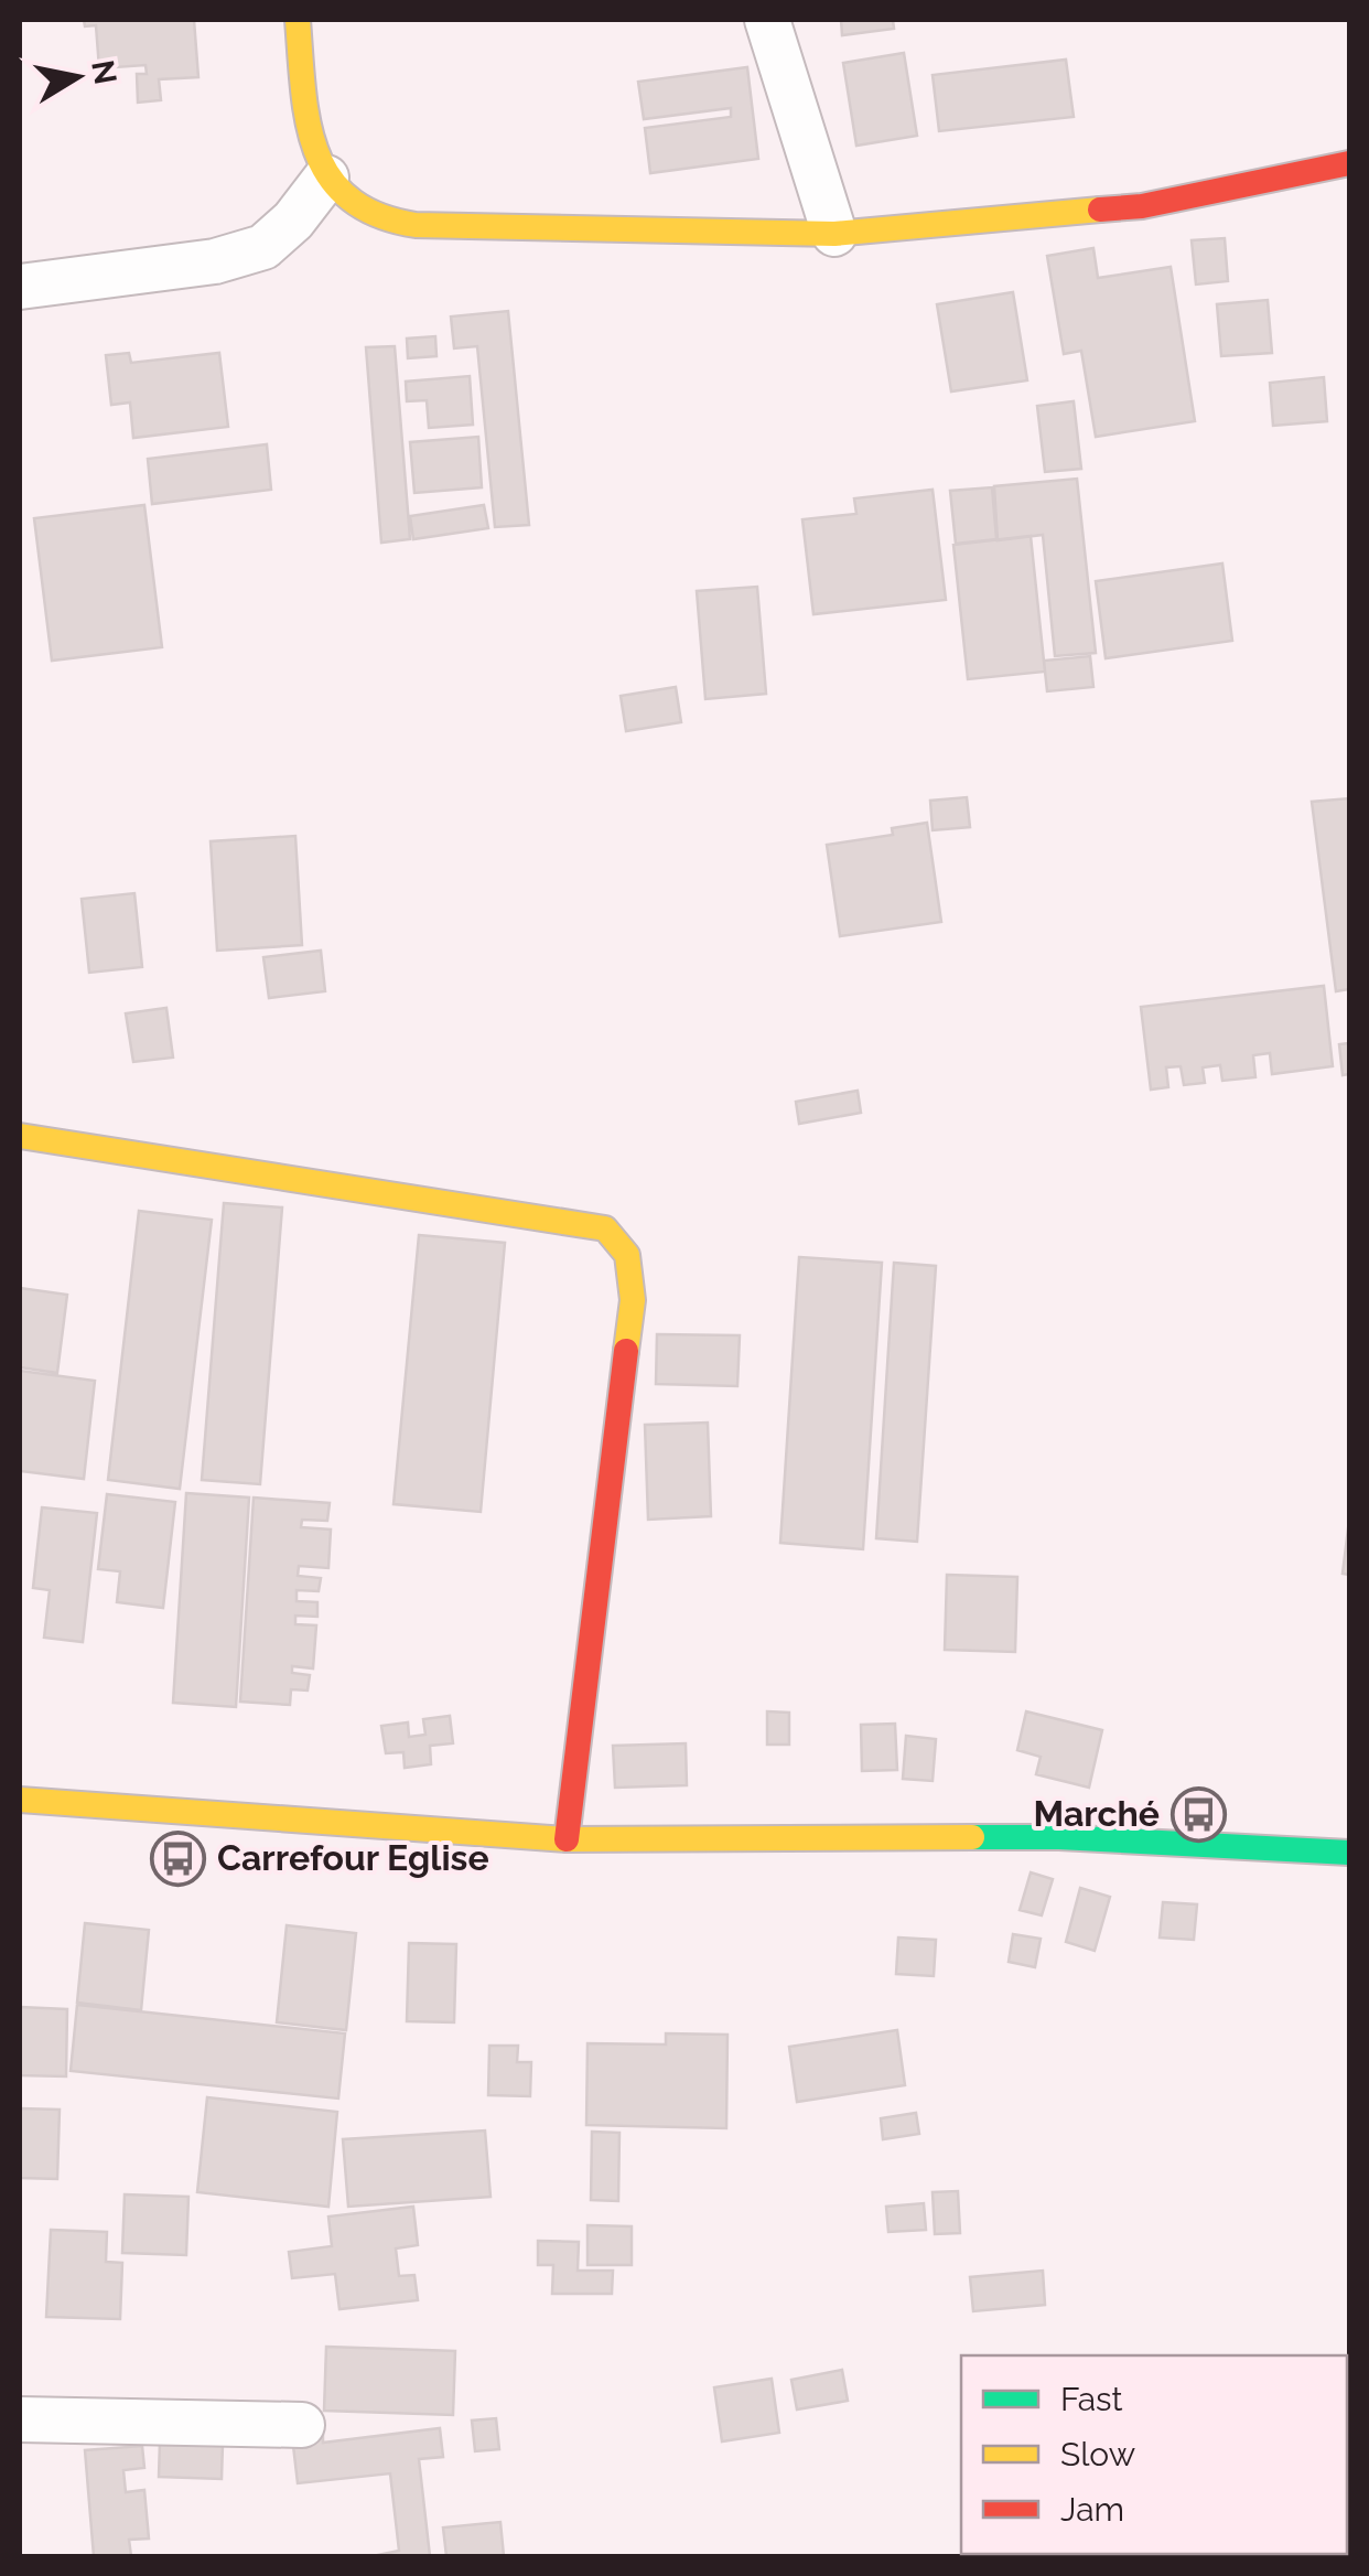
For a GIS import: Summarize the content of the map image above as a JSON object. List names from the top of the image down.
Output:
{
  "places": {
    "bus stop": ["Marché", "Carrefour Eglise"]
  },
  "legend": ["Fast", "Slow", "Jam"],
  "north": "right"
}
